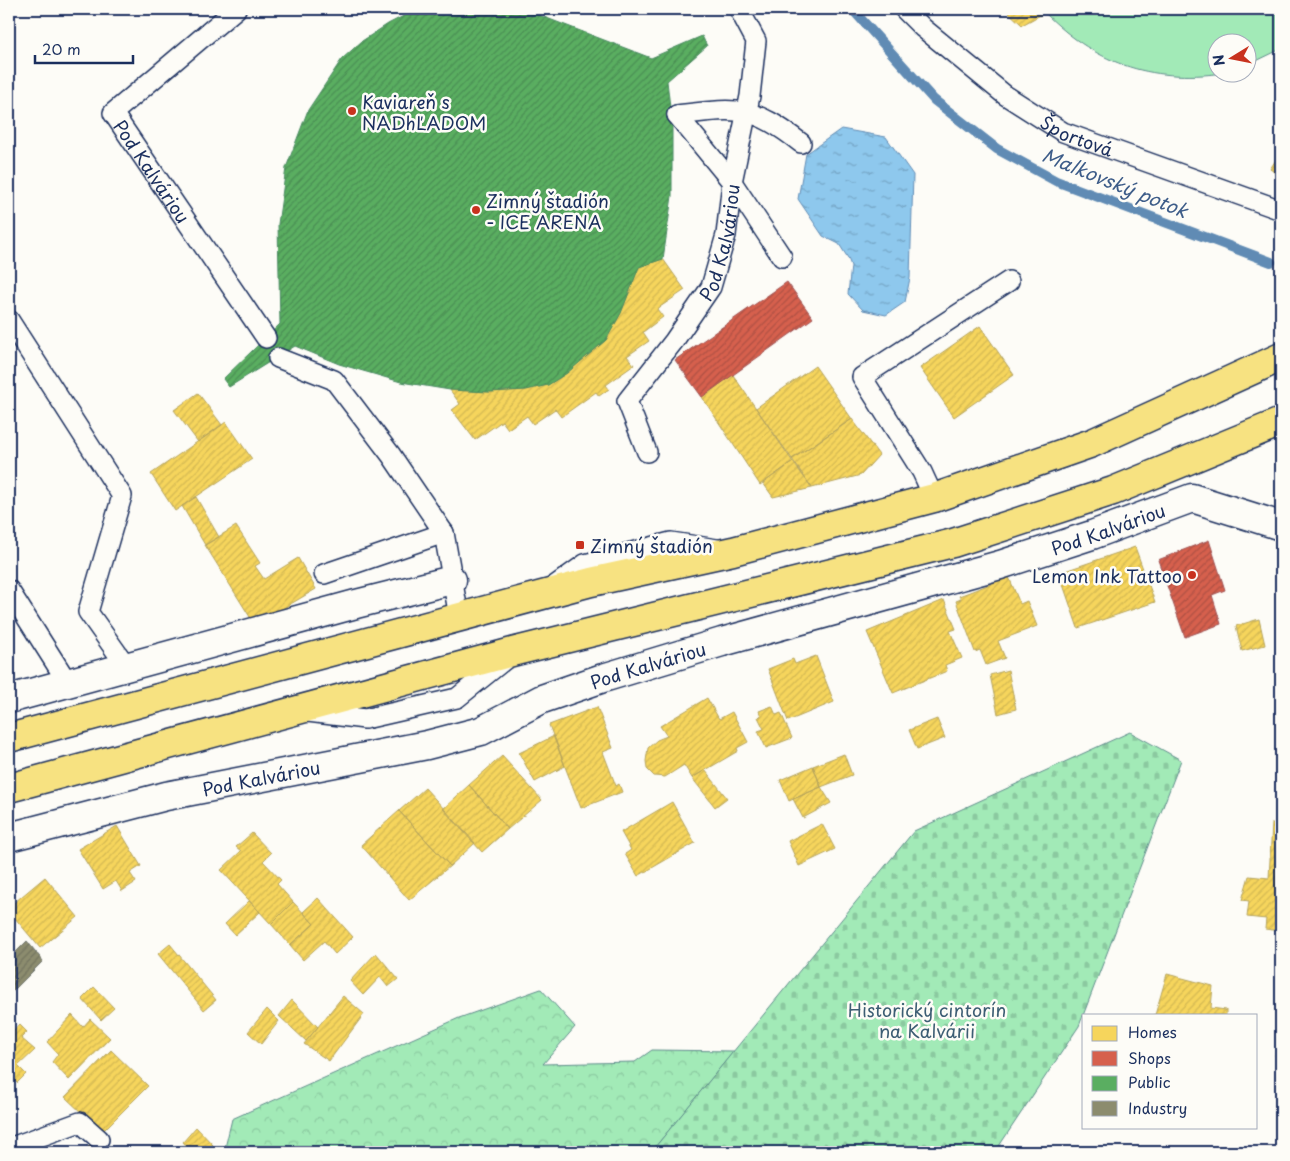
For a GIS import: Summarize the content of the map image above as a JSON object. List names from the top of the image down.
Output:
{
  "streets": {
    "main road": ["Pod Kalváriou"],
    "lane": ["Športová"]
  },
  "water": ["Malkovský potok"],
  "parks": ["Historický cintorín na Kalvárii"],
  "places": {
    "other": ["Kaviareň s NADhĽADOM", "Zimný štadión - ICE ARENA", "Lemon Ink Tattoo"],
    "transit": ["Zimný štadión"]
  },
  "legend": [
    "Homes",
    "Shops",
    "Public",
    "Industry"
  ],
  "scale_bar": "20 m",
  "north": "left"
}
